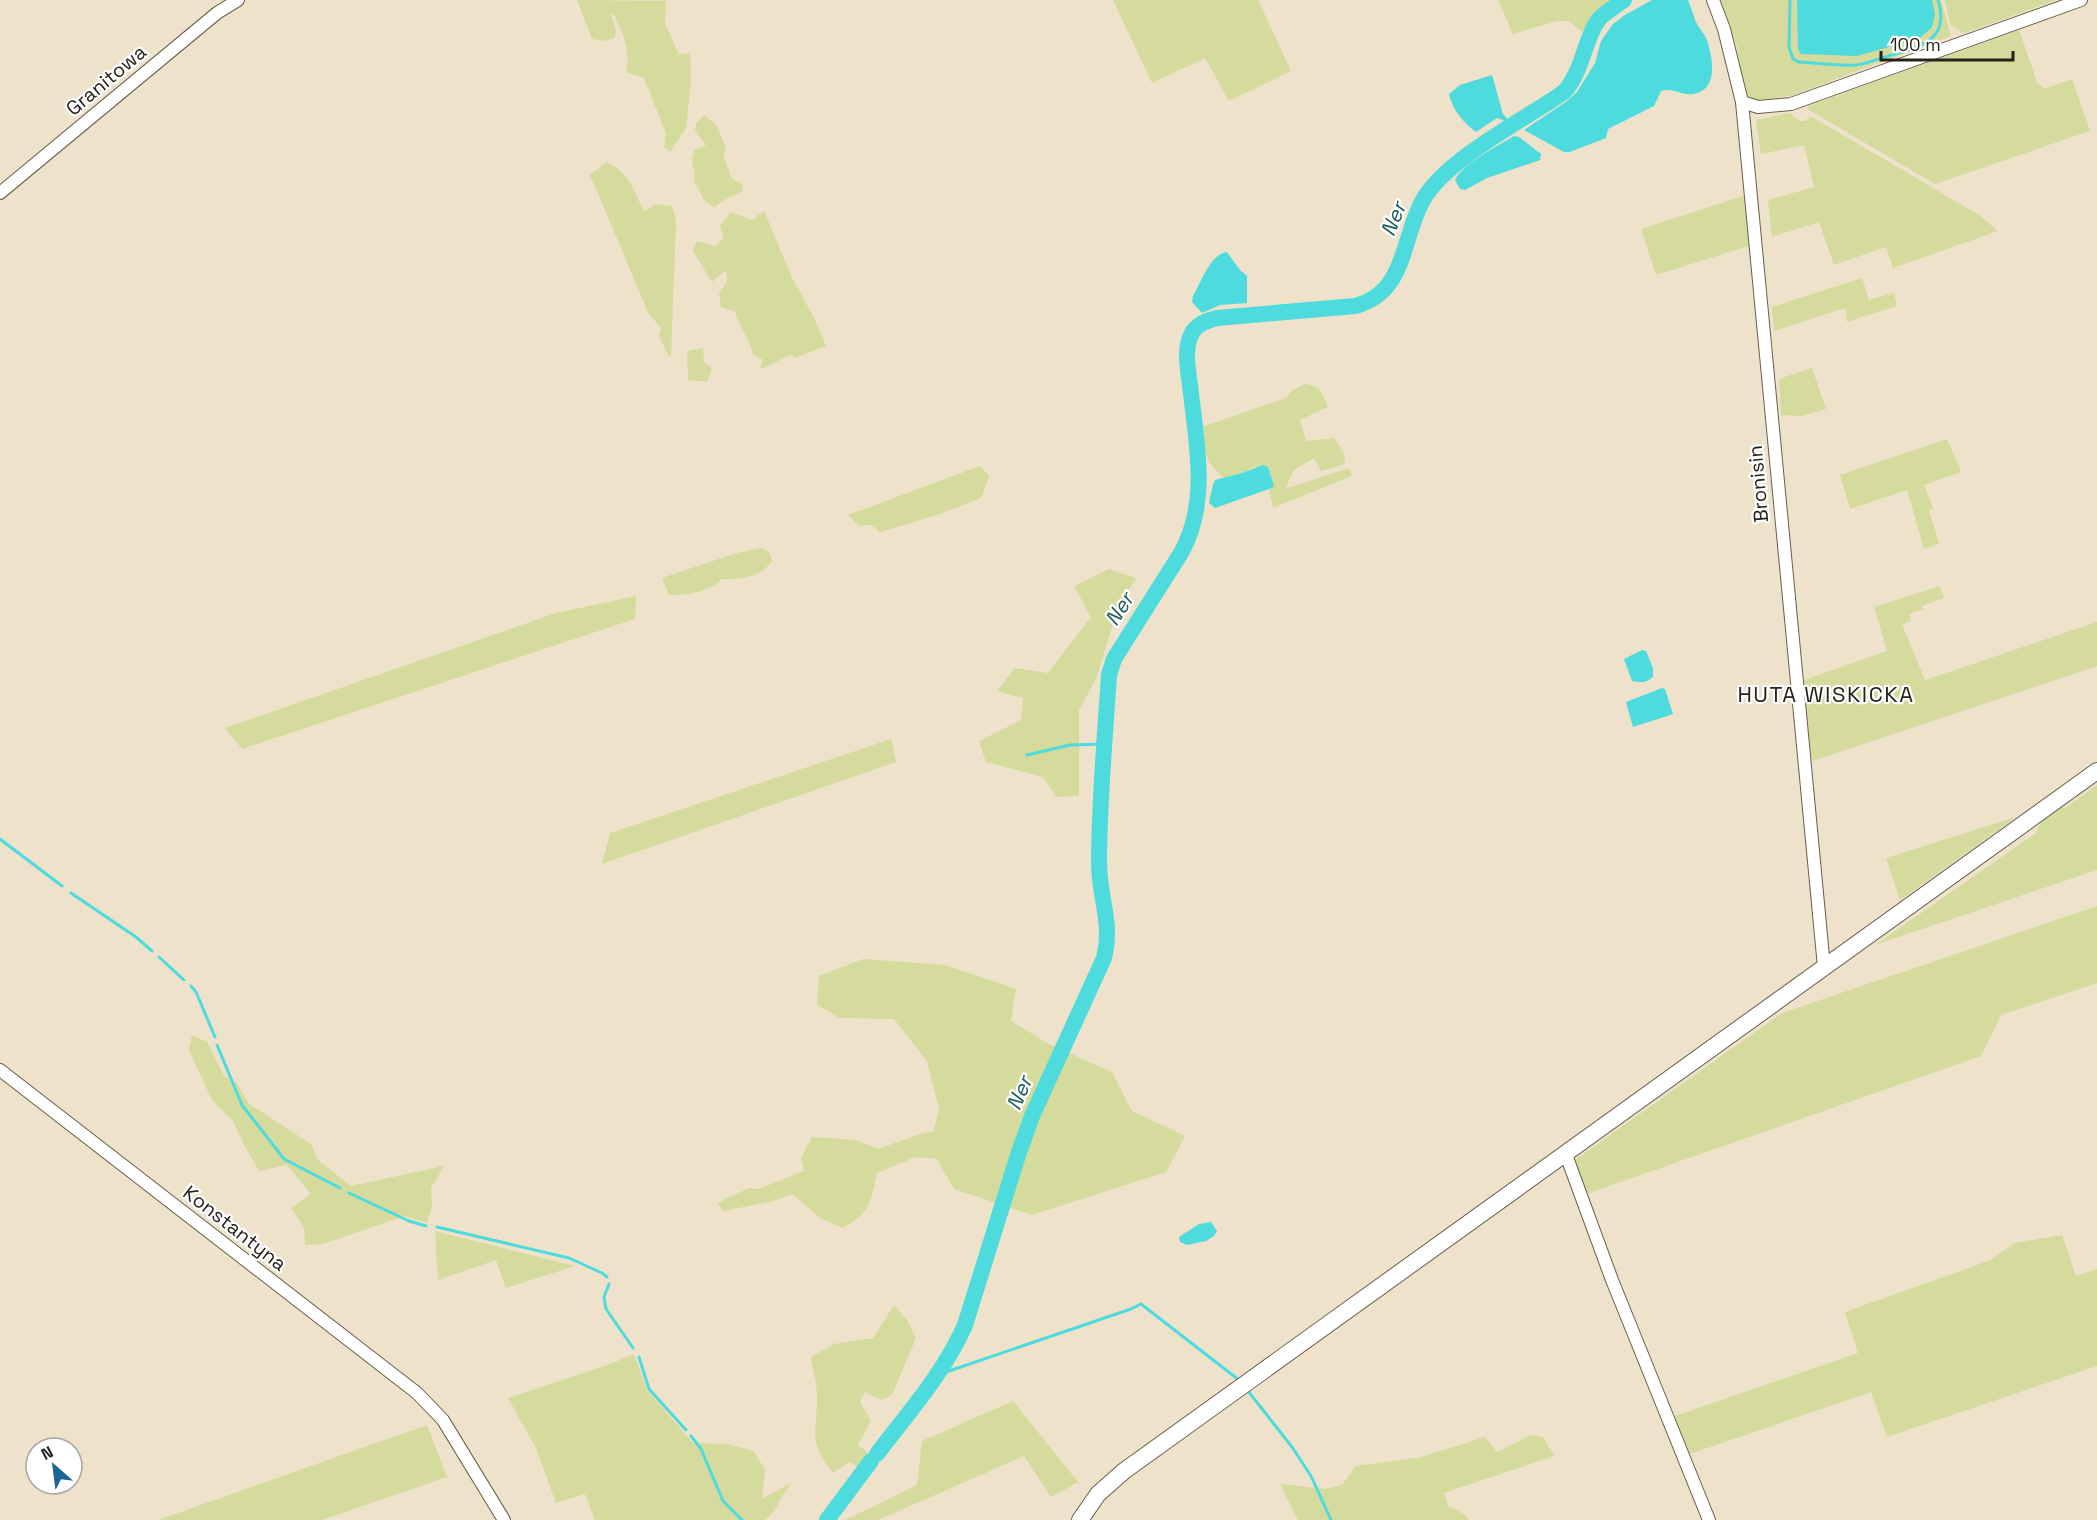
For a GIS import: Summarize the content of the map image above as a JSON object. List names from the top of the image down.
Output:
{
  "streets": {
    "street": ["Granitowa", "Bronisin", "Konstantyna"]
  },
  "districts": ["HUTA WISKICKA"],
  "water": ["Ner"],
  "scale_bar": "100 m",
  "north": "top left"
}
